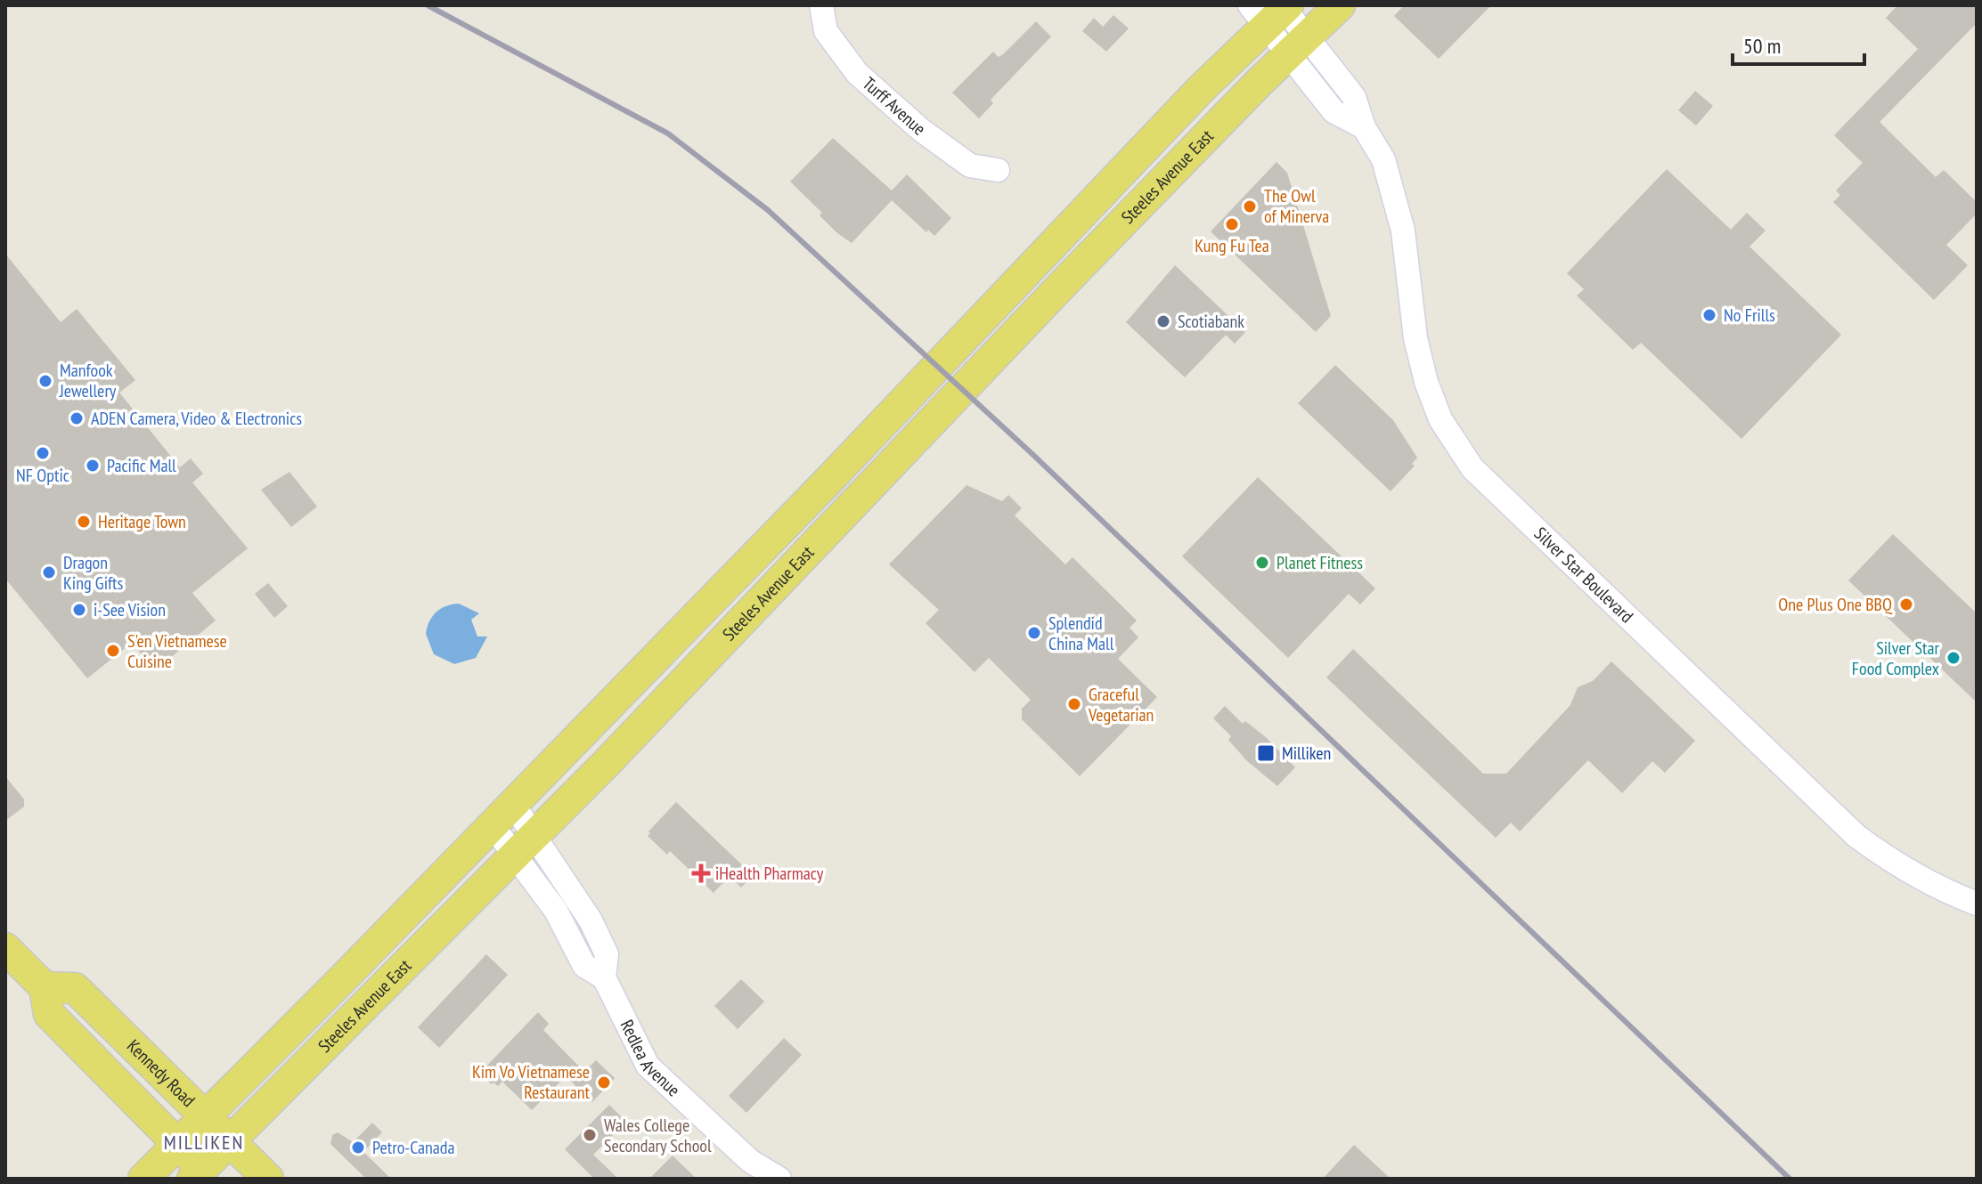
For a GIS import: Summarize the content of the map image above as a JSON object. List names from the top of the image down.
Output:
{
  "streets": {
    "main road": ["Steeles Avenue East", "Kennedy Road"],
    "street": ["Turff Avenue", "Silver Star Boulevard", "Redlea Avenue"]
  },
  "crossings": [
    ["Steeles Avenue East", "Silver Star Boulevard"],
    ["Steeles Avenue East", "Redlea Avenue"],
    ["Steeles Avenue East", "Kennedy Road"]
  ],
  "districts": ["MILLIKEN"],
  "places": {
    "other": [
      "The Owl of Minerva",
      "Kung Fu Tea",
      "No Frills",
      "Scotiabank",
      "Manfook Jewellery",
      "ADEN Camera, Video & Electronics",
      "NF Optic",
      "Pacific Mall",
      "Heritage Town",
      "Planet Fitness",
      "Dragon King Gifts",
      "One Plus One BBQ",
      "i-See Vision",
      "Splendid China Mall",
      "S'en Vietnamese Cuisine",
      "Silver Star Food Complex",
      "Graceful Vegetarian",
      "Kim Vo Vietnamese Restaurant",
      "Wales College Secondary School",
      "Petro-Canada"
    ],
    "transit": ["Milliken"],
    "health": ["iHealth Pharmacy"]
  },
  "scale_bar": "50 m"
}
